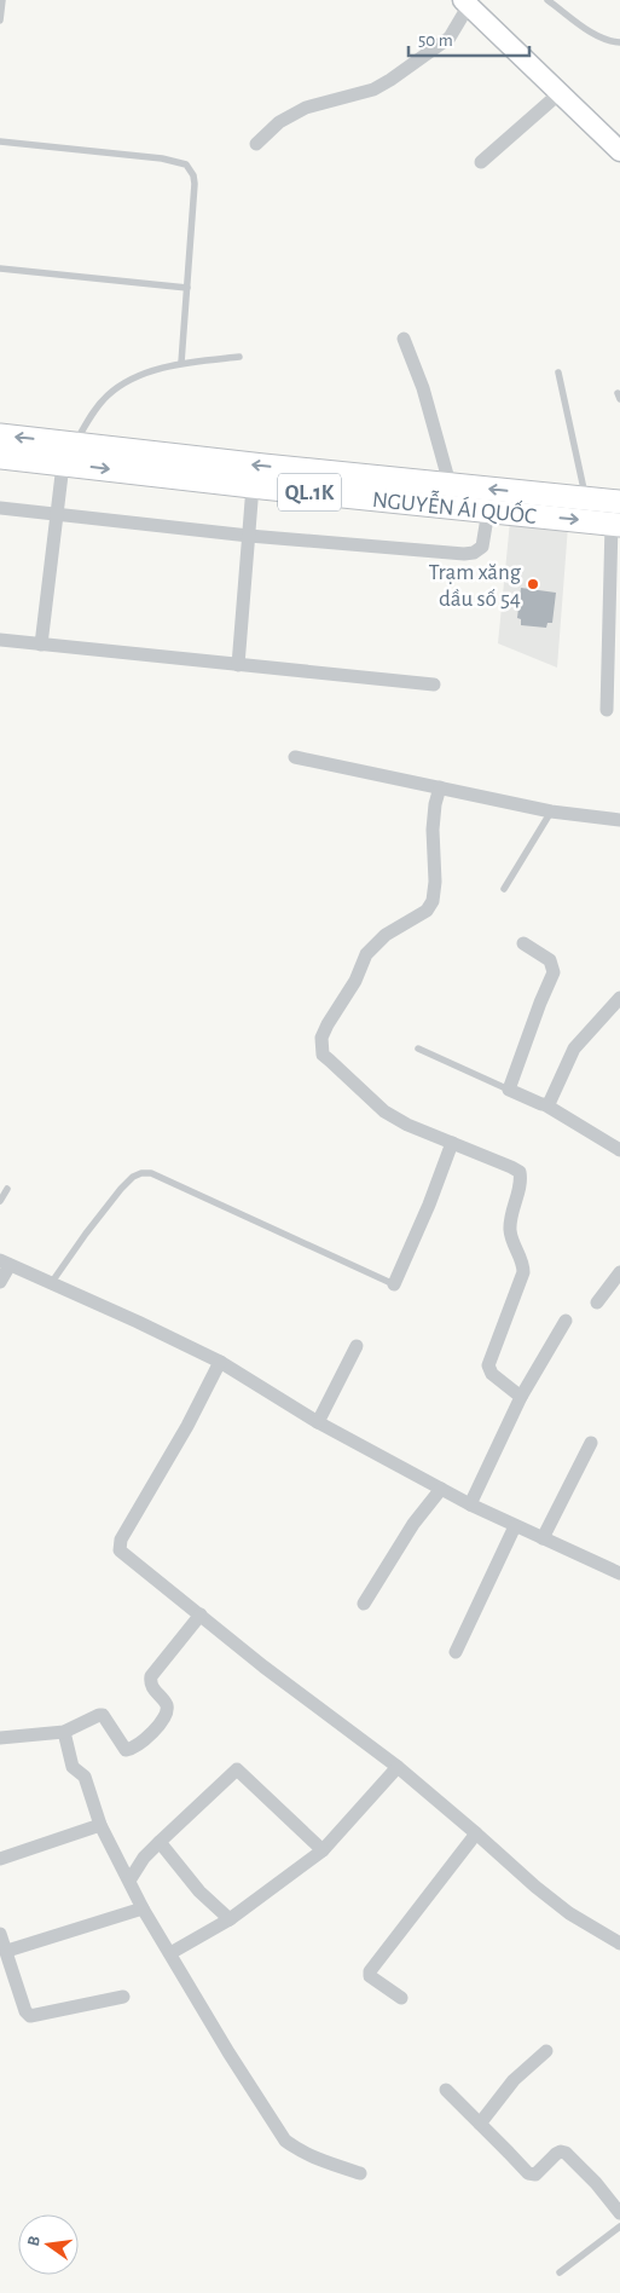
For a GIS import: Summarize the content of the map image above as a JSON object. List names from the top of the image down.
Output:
{
  "streets": {
    "main road": ["QL.1K", "NGUYỄN ÁI QUỐC"]
  },
  "places": ["Trạm xăng dầu số 54"],
  "scale_bar": "50 m",
  "north": "left"
}
